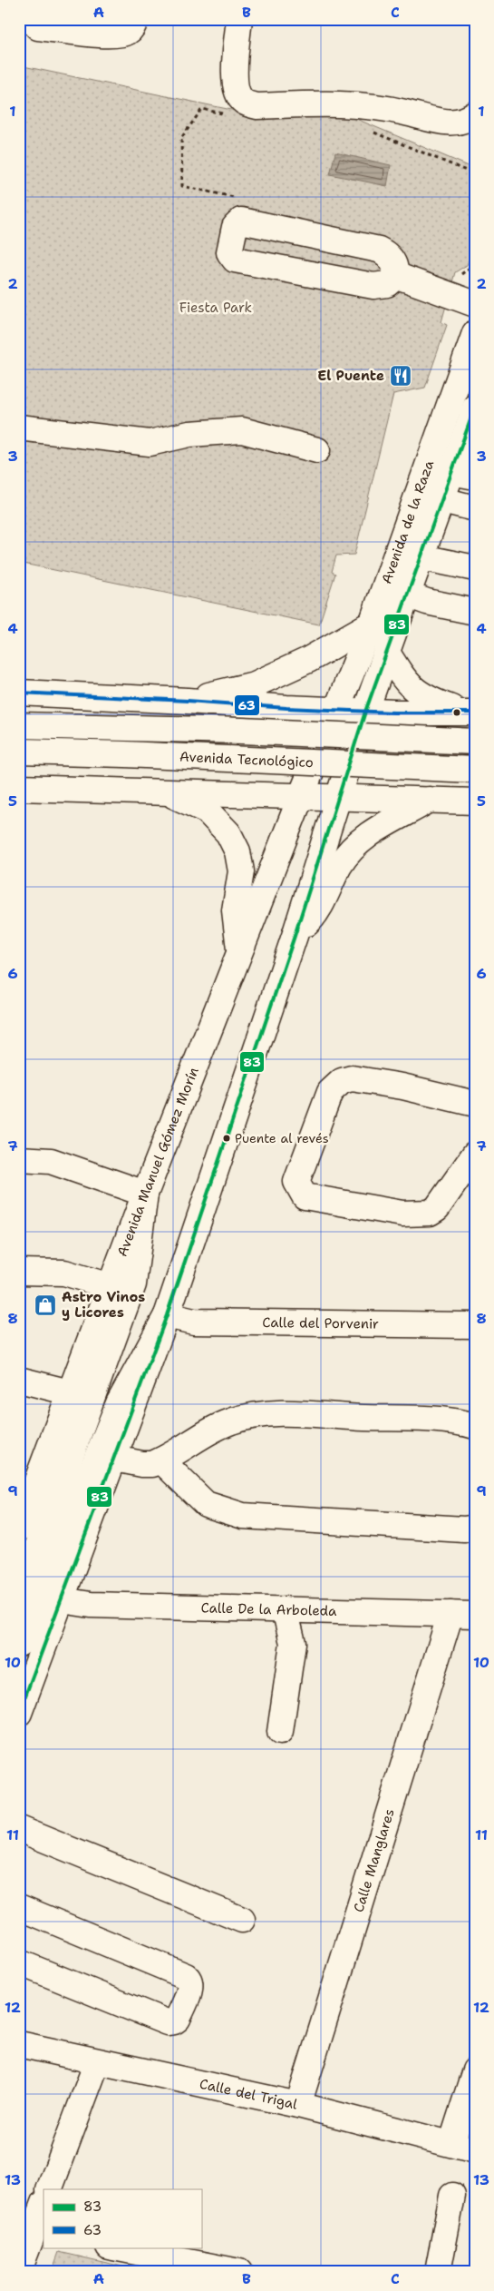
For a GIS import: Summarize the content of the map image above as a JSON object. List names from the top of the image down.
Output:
{
  "streets": {
    "main road": [
      "Avenida de la Raza",
      "Avenida Tecnológico",
      "Avenida Manuel Gómez Morín",
      "Calle del Porvenir",
      "Calle De la Arboleda",
      "Calle Manglares",
      "Calle del Trigal"
    ]
  },
  "crossings": [
    ["Calle De la Arboleda", "Calle Manglares"],
    ["Calle Manglares", "Calle del Trigal"]
  ],
  "parks": ["Fiesta Park"],
  "places": {
    "restaurant": ["El Puente"],
    "other": ["Puente al revés"],
    "shop": ["Astro Vinos y Licores"]
  },
  "lines": ["transit line 83", "transit line 63"],
  "legend": ["83", "63"],
  "grid": {
    "columns": ["A", "B", "C"],
    "rows": [
      "1",
      "2",
      "3",
      "4",
      "5",
      "6",
      "7",
      "8",
      "9",
      "10",
      "11",
      "12",
      "13"
    ]
  }
}
